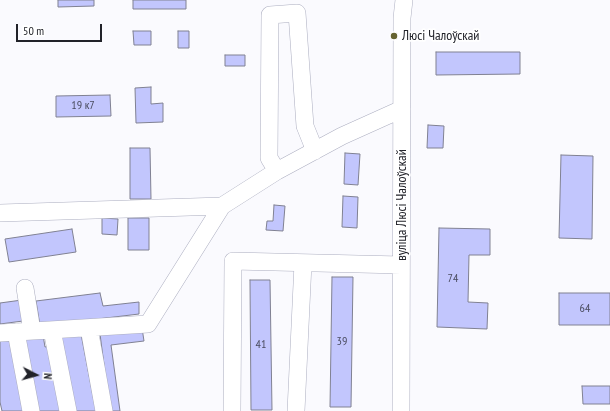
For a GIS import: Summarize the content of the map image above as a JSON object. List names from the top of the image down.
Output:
{
  "streets": {
    "street": ["вуліца Люсі Чалоўскай"]
  },
  "places": ["Люсі Чалоўскай"],
  "house_numbers": [
    "19 к7",
    "74",
    "64",
    "39",
    "41"
  ],
  "scale_bar": "50 m",
  "north": "right"
}
